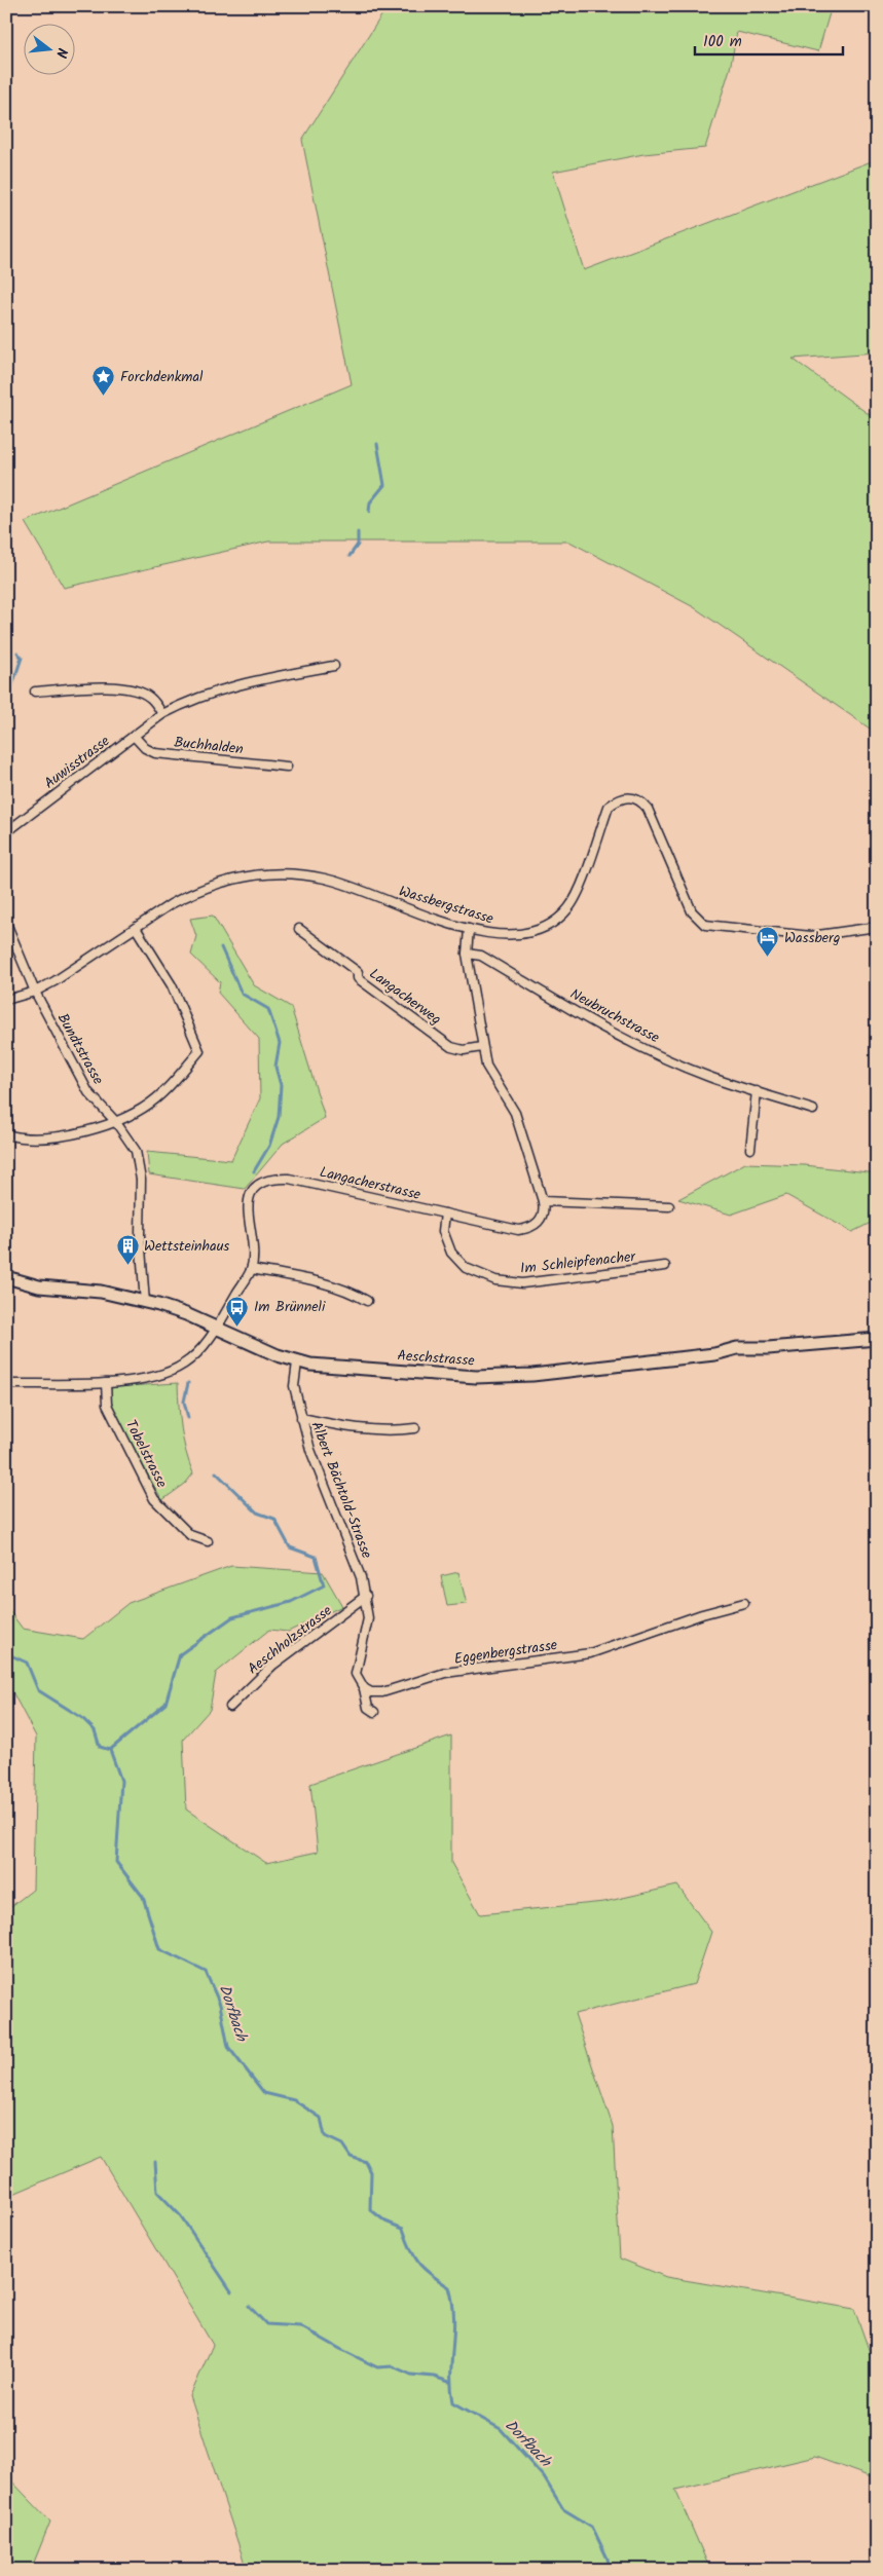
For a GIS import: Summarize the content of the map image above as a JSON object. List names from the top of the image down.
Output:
{
  "streets": {
    "main road": ["Aeschstrasse"],
    "street": [
      "Buchhalden",
      "Auwisstrasse",
      "Wassbergstrasse",
      "Langacherweg",
      "Neubruchstrasse",
      "Bundtstrasse",
      "Langacherstrasse",
      "Im Schleipfenacher",
      "Tobelstrasse",
      "Albert Bächtold-Strasse",
      "Aeschholzstrasse",
      "Eggenbergstrasse"
    ]
  },
  "crossings": [
    ["Buchhalden", "Auwisstrasse"],
    ["Wassbergstrasse", "Bundtstrasse"],
    ["Bundtstrasse", "Aeschstrasse"],
    ["Langacherstrasse", "Im Schleipfenacher"],
    ["Aeschstrasse", "Albert Bächtold-Strasse"],
    ["Albert Bächtold-Strasse", "Aeschholzstrasse"]
  ],
  "water": ["Dorfbach"],
  "places": {
    "place": ["Forchdenkmal"],
    "hotel": ["Wassberg"],
    "building": ["Wettsteinhaus"],
    "bus stop": ["Im Brünneli"]
  },
  "scale_bar": "100 m",
  "north": "right"
}
